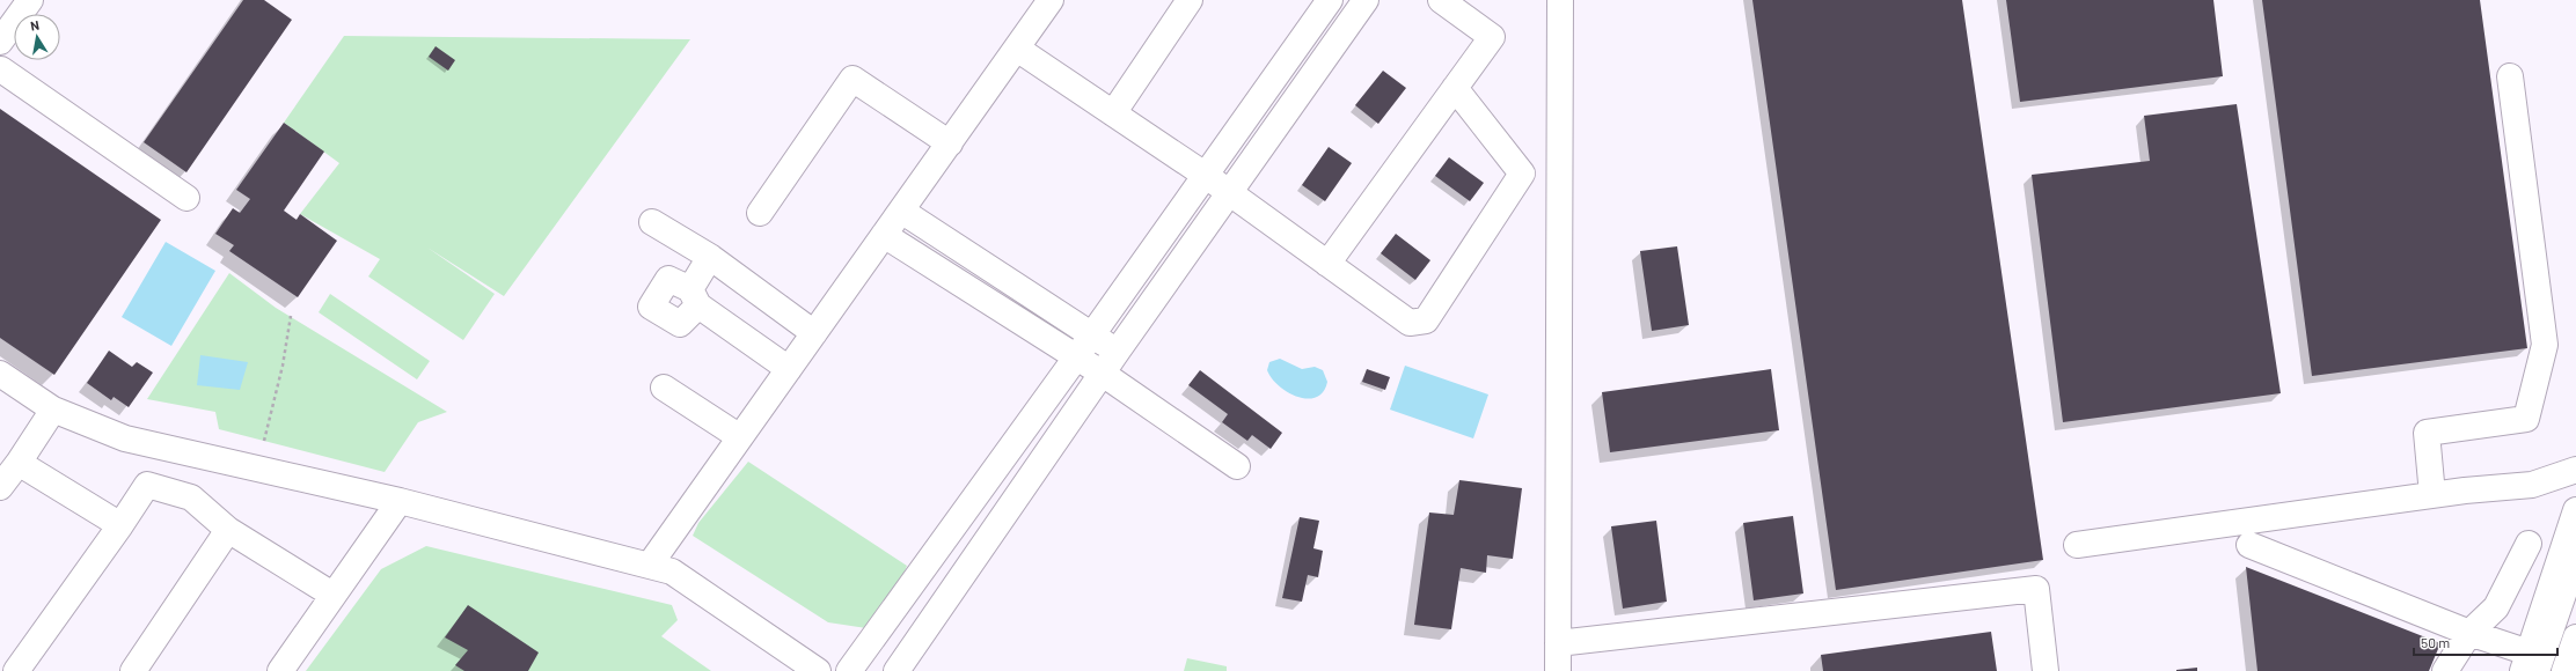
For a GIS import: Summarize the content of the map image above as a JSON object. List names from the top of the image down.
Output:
{
  "scale_bar": "50 m",
  "north": "top"
}
